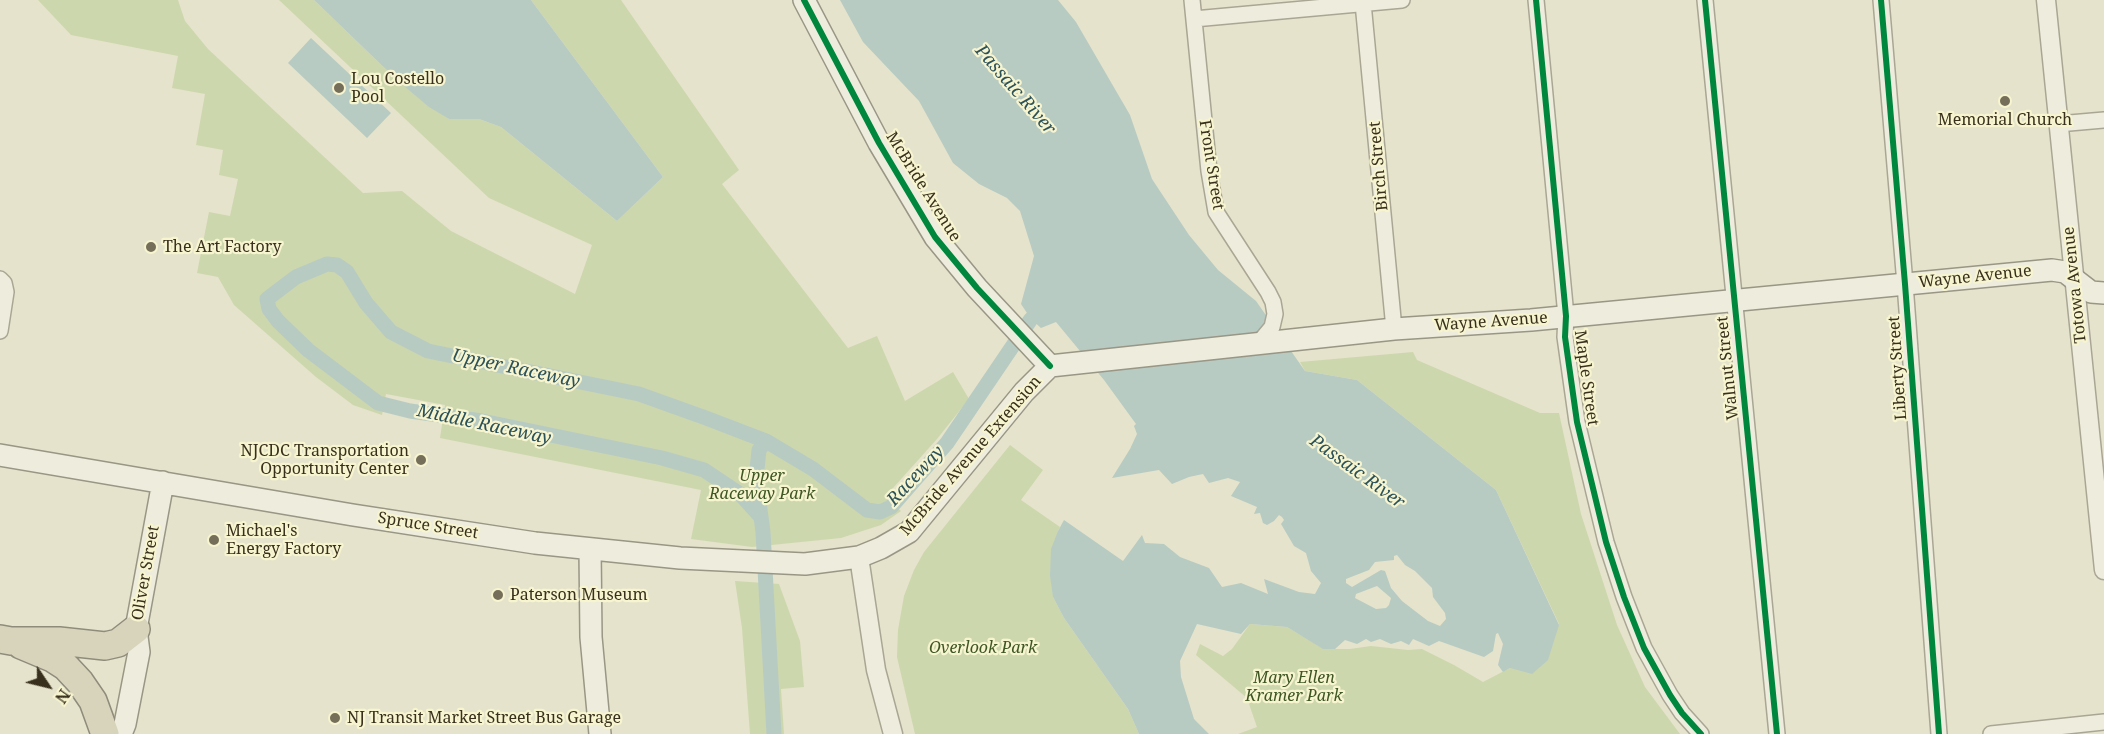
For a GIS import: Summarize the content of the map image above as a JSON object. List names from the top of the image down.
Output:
{
  "streets": {
    "main road": [
      "McBride Avenue",
      "Wayne Avenue",
      "McBride Avenue Extension",
      "Spruce Street",
      "Oliver Street"
    ],
    "street": [
      "Front Street",
      "Birch Street",
      "Totowa Avenue",
      "Walnut Street",
      "Liberty Street",
      "Maple Street"
    ]
  },
  "crossings": [
    ["Front Street", "Wayne Avenue"],
    ["Birch Street", "Wayne Avenue"],
    ["McBride Avenue", "Wayne Avenue"],
    ["McBride Avenue", "McBride Avenue Extension"],
    ["Wayne Avenue", "Totowa Avenue"],
    ["Wayne Avenue", "Walnut Street"],
    ["Wayne Avenue", "Liberty Street"],
    ["Wayne Avenue", "Maple Street"],
    ["Wayne Avenue", "McBride Avenue Extension"],
    ["McBride Avenue Extension", "Spruce Street"],
    ["Spruce Street", "Oliver Street"]
  ],
  "water": [
    "Passaic River",
    "Upper Raceway",
    "Middle Raceway",
    "Raceway"
  ],
  "parks": ["Upper Raceway Park", "Overlook Park", "Mary Ellen Kramer Park"],
  "places": [
    "Lou Costello Pool",
    "Memorial Church",
    "The Art Factory",
    "NJCDC Transportation Opportunity Center",
    "Michael's Energy Factory",
    "Paterson Museum",
    "NJ Transit Market Street Bus Garage"
  ],
  "north": "bottom right"
}
